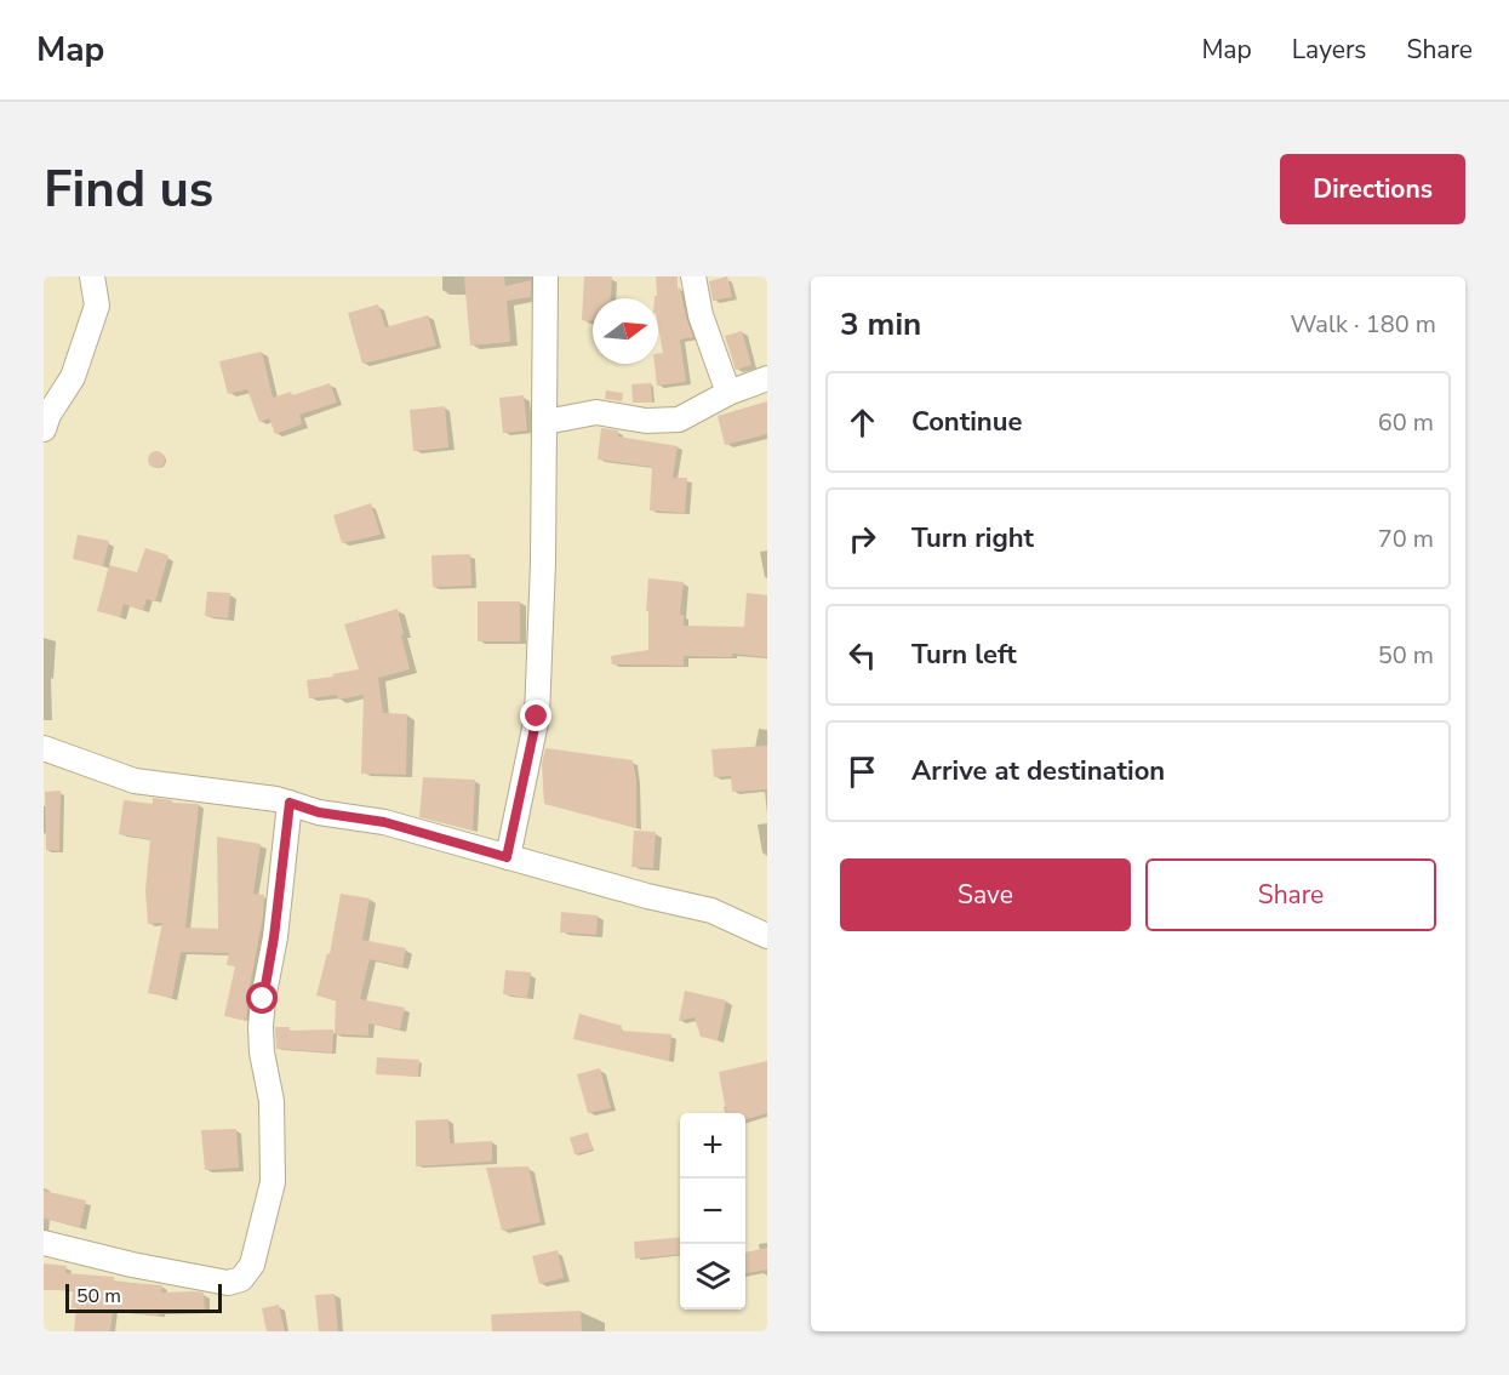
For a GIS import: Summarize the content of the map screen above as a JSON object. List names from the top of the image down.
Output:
{
  "scale_bar": "50 m",
  "north": "right",
  "page": {
    "header": "Map",
    "nav": ["Map", "Layers", "Share"],
    "buttons": [
      "Directions",
      ["Save", "Share"]
    ],
    "title": "Find us",
    "heading": ["3 min", "Walk · 180 m"],
    "list": [
      ["Continue", "60 m"],
      ["Turn right", "70 m"],
      ["Turn left", "50 m"],
      "Arrive at destination"
    ],
    "map_buttons": ["+", "−"],
    "scale": "50 m"
  }
}
